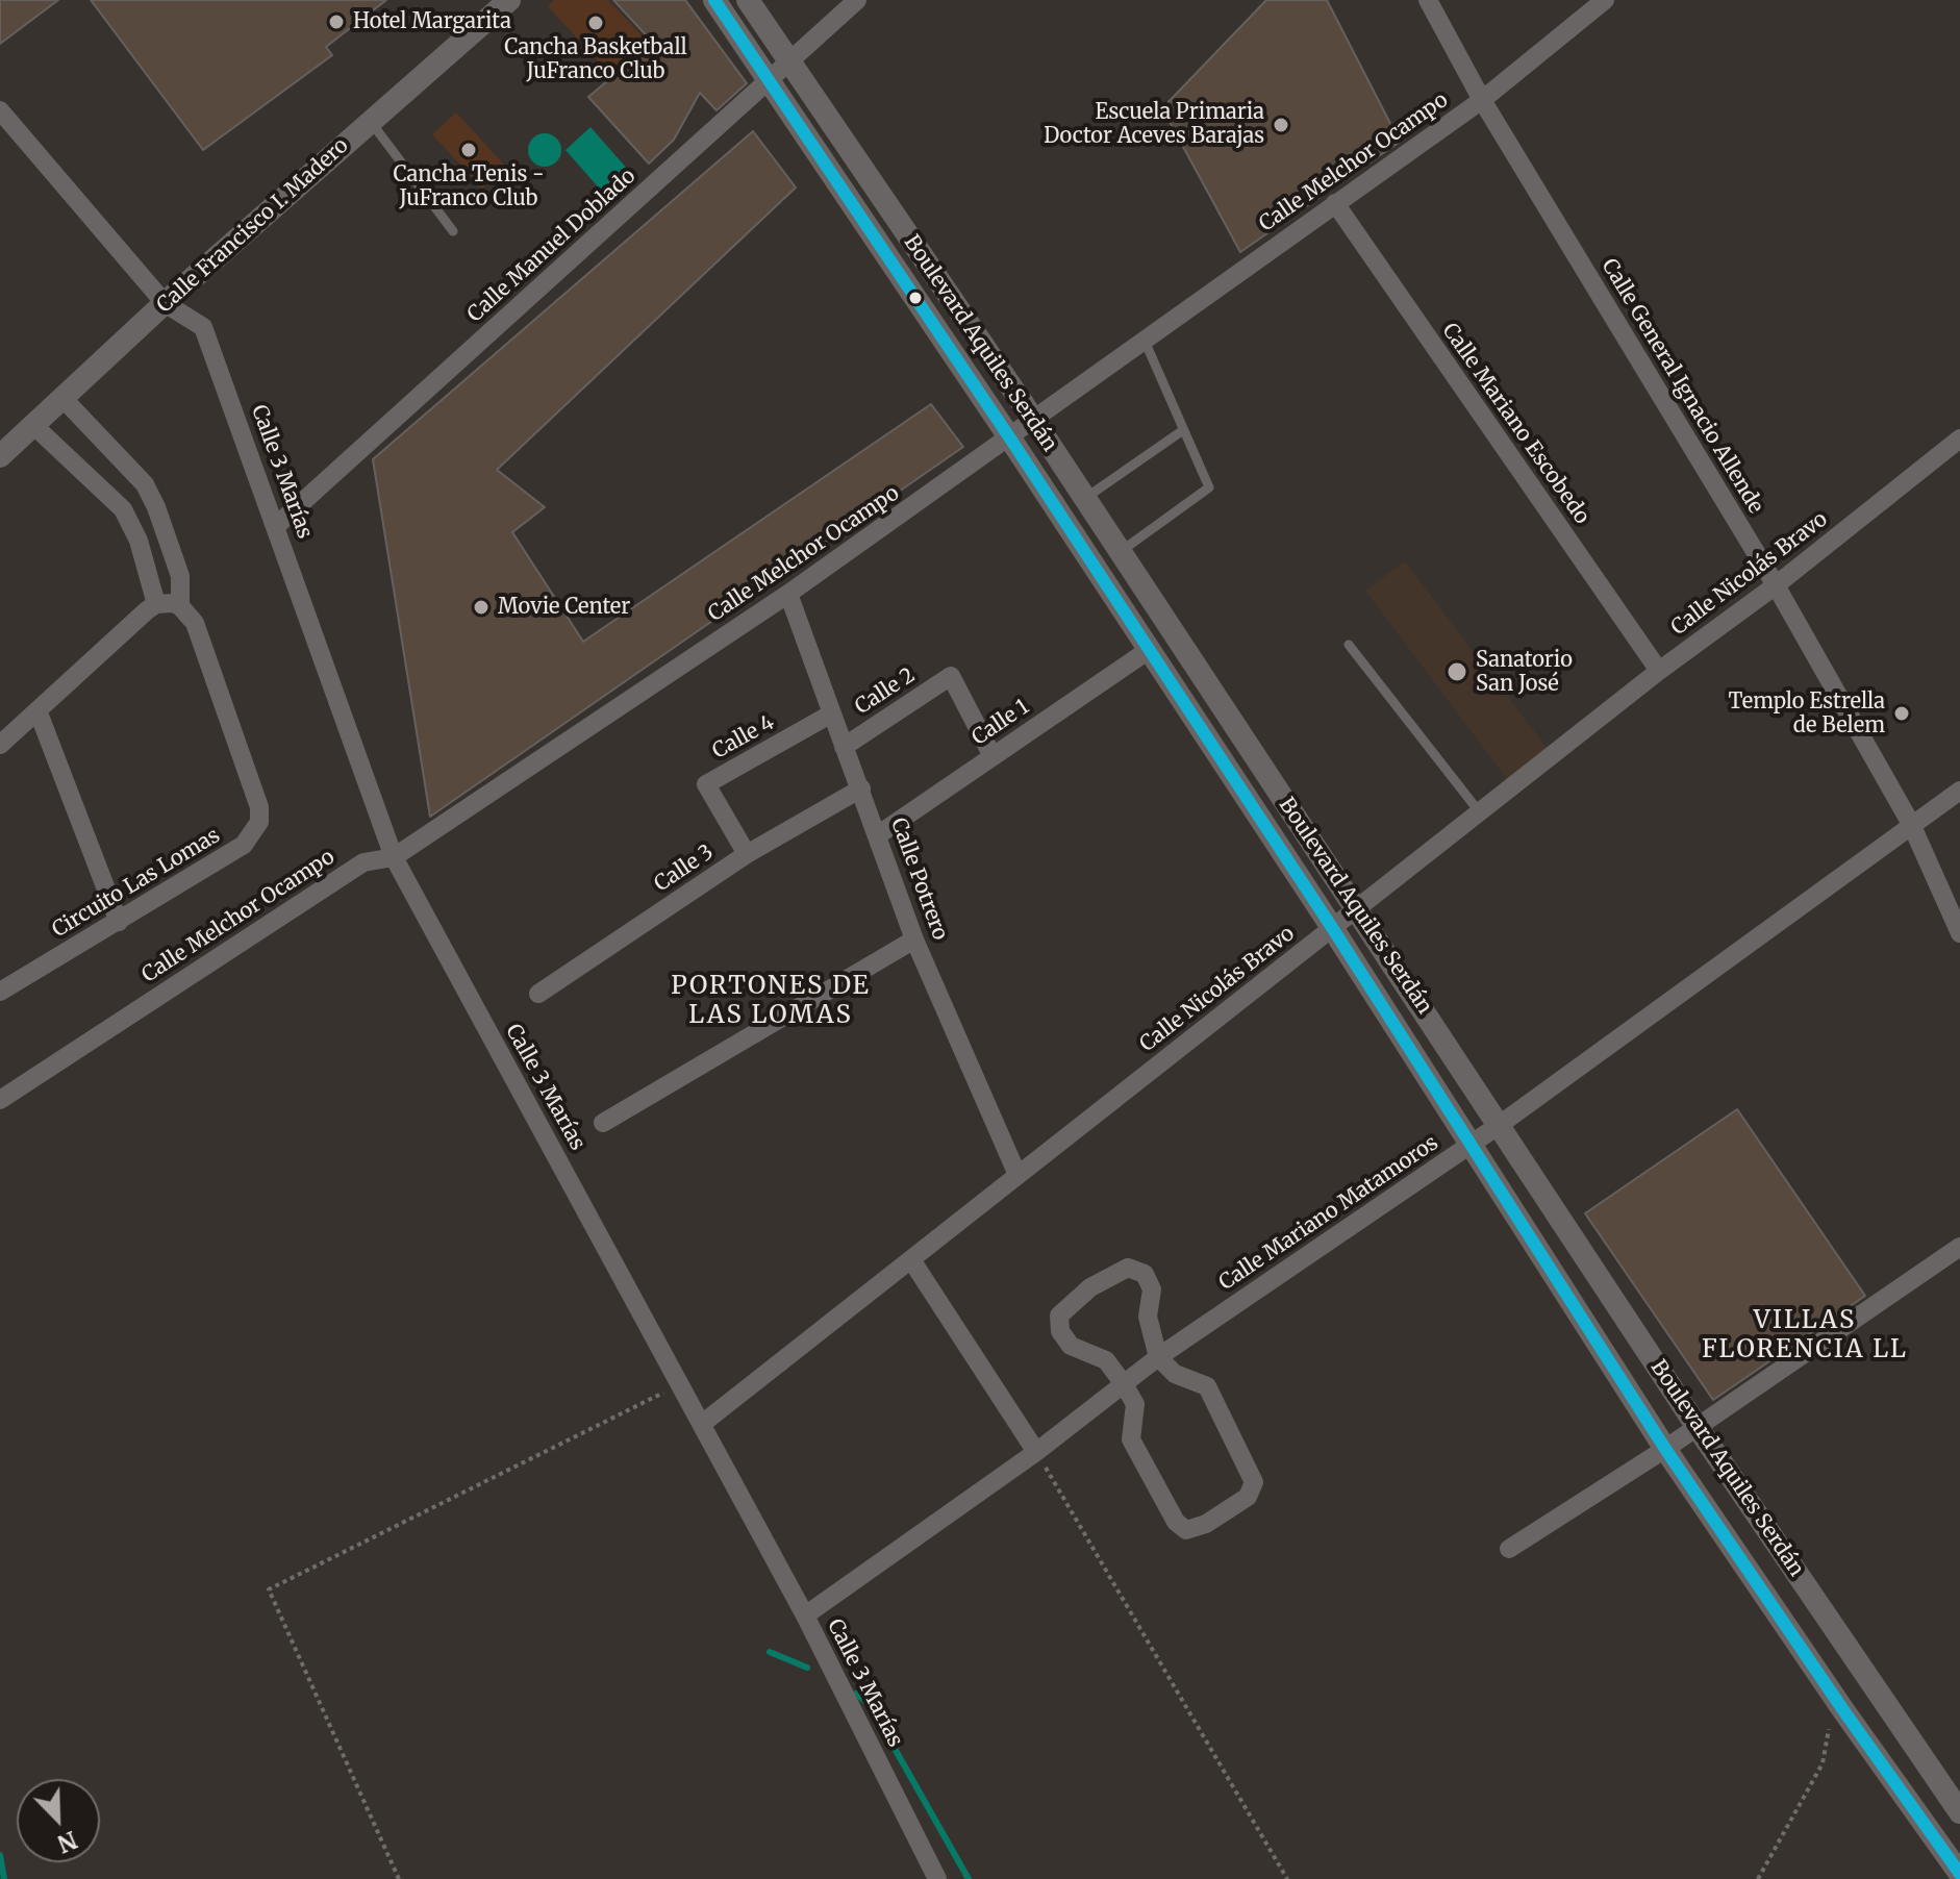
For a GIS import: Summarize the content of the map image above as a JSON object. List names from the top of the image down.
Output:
{
  "streets": {
    "street": [
      "Calle Melchor Ocampo",
      "Calle Francisco I. Madero",
      "Calle Manuel Doblado",
      "Boulevard Aquiles Serdán",
      "Calle General Ignacio Allende",
      "Calle Mariano Escobedo",
      "Calle 3 Marías",
      "Calle Nicolás Bravo",
      "Calle 2",
      "Calle 1",
      "Calle 4",
      "Calle 3",
      "Calle Potrero",
      "Circuito Las Lomas",
      "Calle Mariano Matamoros"
    ]
  },
  "crossings": [
    ["Calle Melchor Ocampo", "Boulevard Aquiles Serdán"],
    ["Calle Melchor Ocampo", "Calle General Ignacio Allende"],
    ["Calle Melchor Ocampo", "Calle Mariano Escobedo"],
    ["Calle Melchor Ocampo", "Calle 3 Marías"],
    ["Calle Melchor Ocampo", "Calle Potrero"],
    ["Calle Francisco I. Madero", "Calle 3 Marías"],
    ["Calle Francisco I. Madero", "Circuito Las Lomas"],
    ["Calle Manuel Doblado", "Boulevard Aquiles Serdán"],
    ["Calle Manuel Doblado", "Calle 3 Marías"],
    ["Boulevard Aquiles Serdán", "Calle Nicolás Bravo"],
    ["Boulevard Aquiles Serdán", "Calle 1"],
    ["Boulevard Aquiles Serdán", "Calle Mariano Matamoros"],
    ["Calle General Ignacio Allende", "Calle Nicolás Bravo"],
    ["Calle General Ignacio Allende", "Calle Mariano Matamoros"],
    ["Calle Mariano Escobedo", "Calle Nicolás Bravo"],
    ["Calle 3 Marías", "Calle Nicolás Bravo"],
    ["Calle 3 Marías", "Calle Mariano Matamoros"],
    ["Calle Nicolás Bravo", "Calle Potrero"],
    ["Calle 2", "Calle 1"],
    ["Calle 2", "Calle Potrero"],
    ["Calle 1", "Calle Potrero"],
    ["Calle 4", "Calle 3"],
    ["Calle 4", "Calle Potrero"],
    ["Calle 3", "Calle Potrero"]
  ],
  "districts": ["PORTONES DE LAS LOMAS", "VILLAS FLORENCIA LL"],
  "places": [
    "Hotel Margarita",
    "Cancha Basketball JuFranco Club",
    "Escuela Primaria Doctor Aceves Barajas",
    "Cancha Tenis - JuFranco Club",
    "Movie Center",
    "Sanatorio San José",
    "Templo Estrella de Belem"
  ],
  "north": "bottom right"
}
